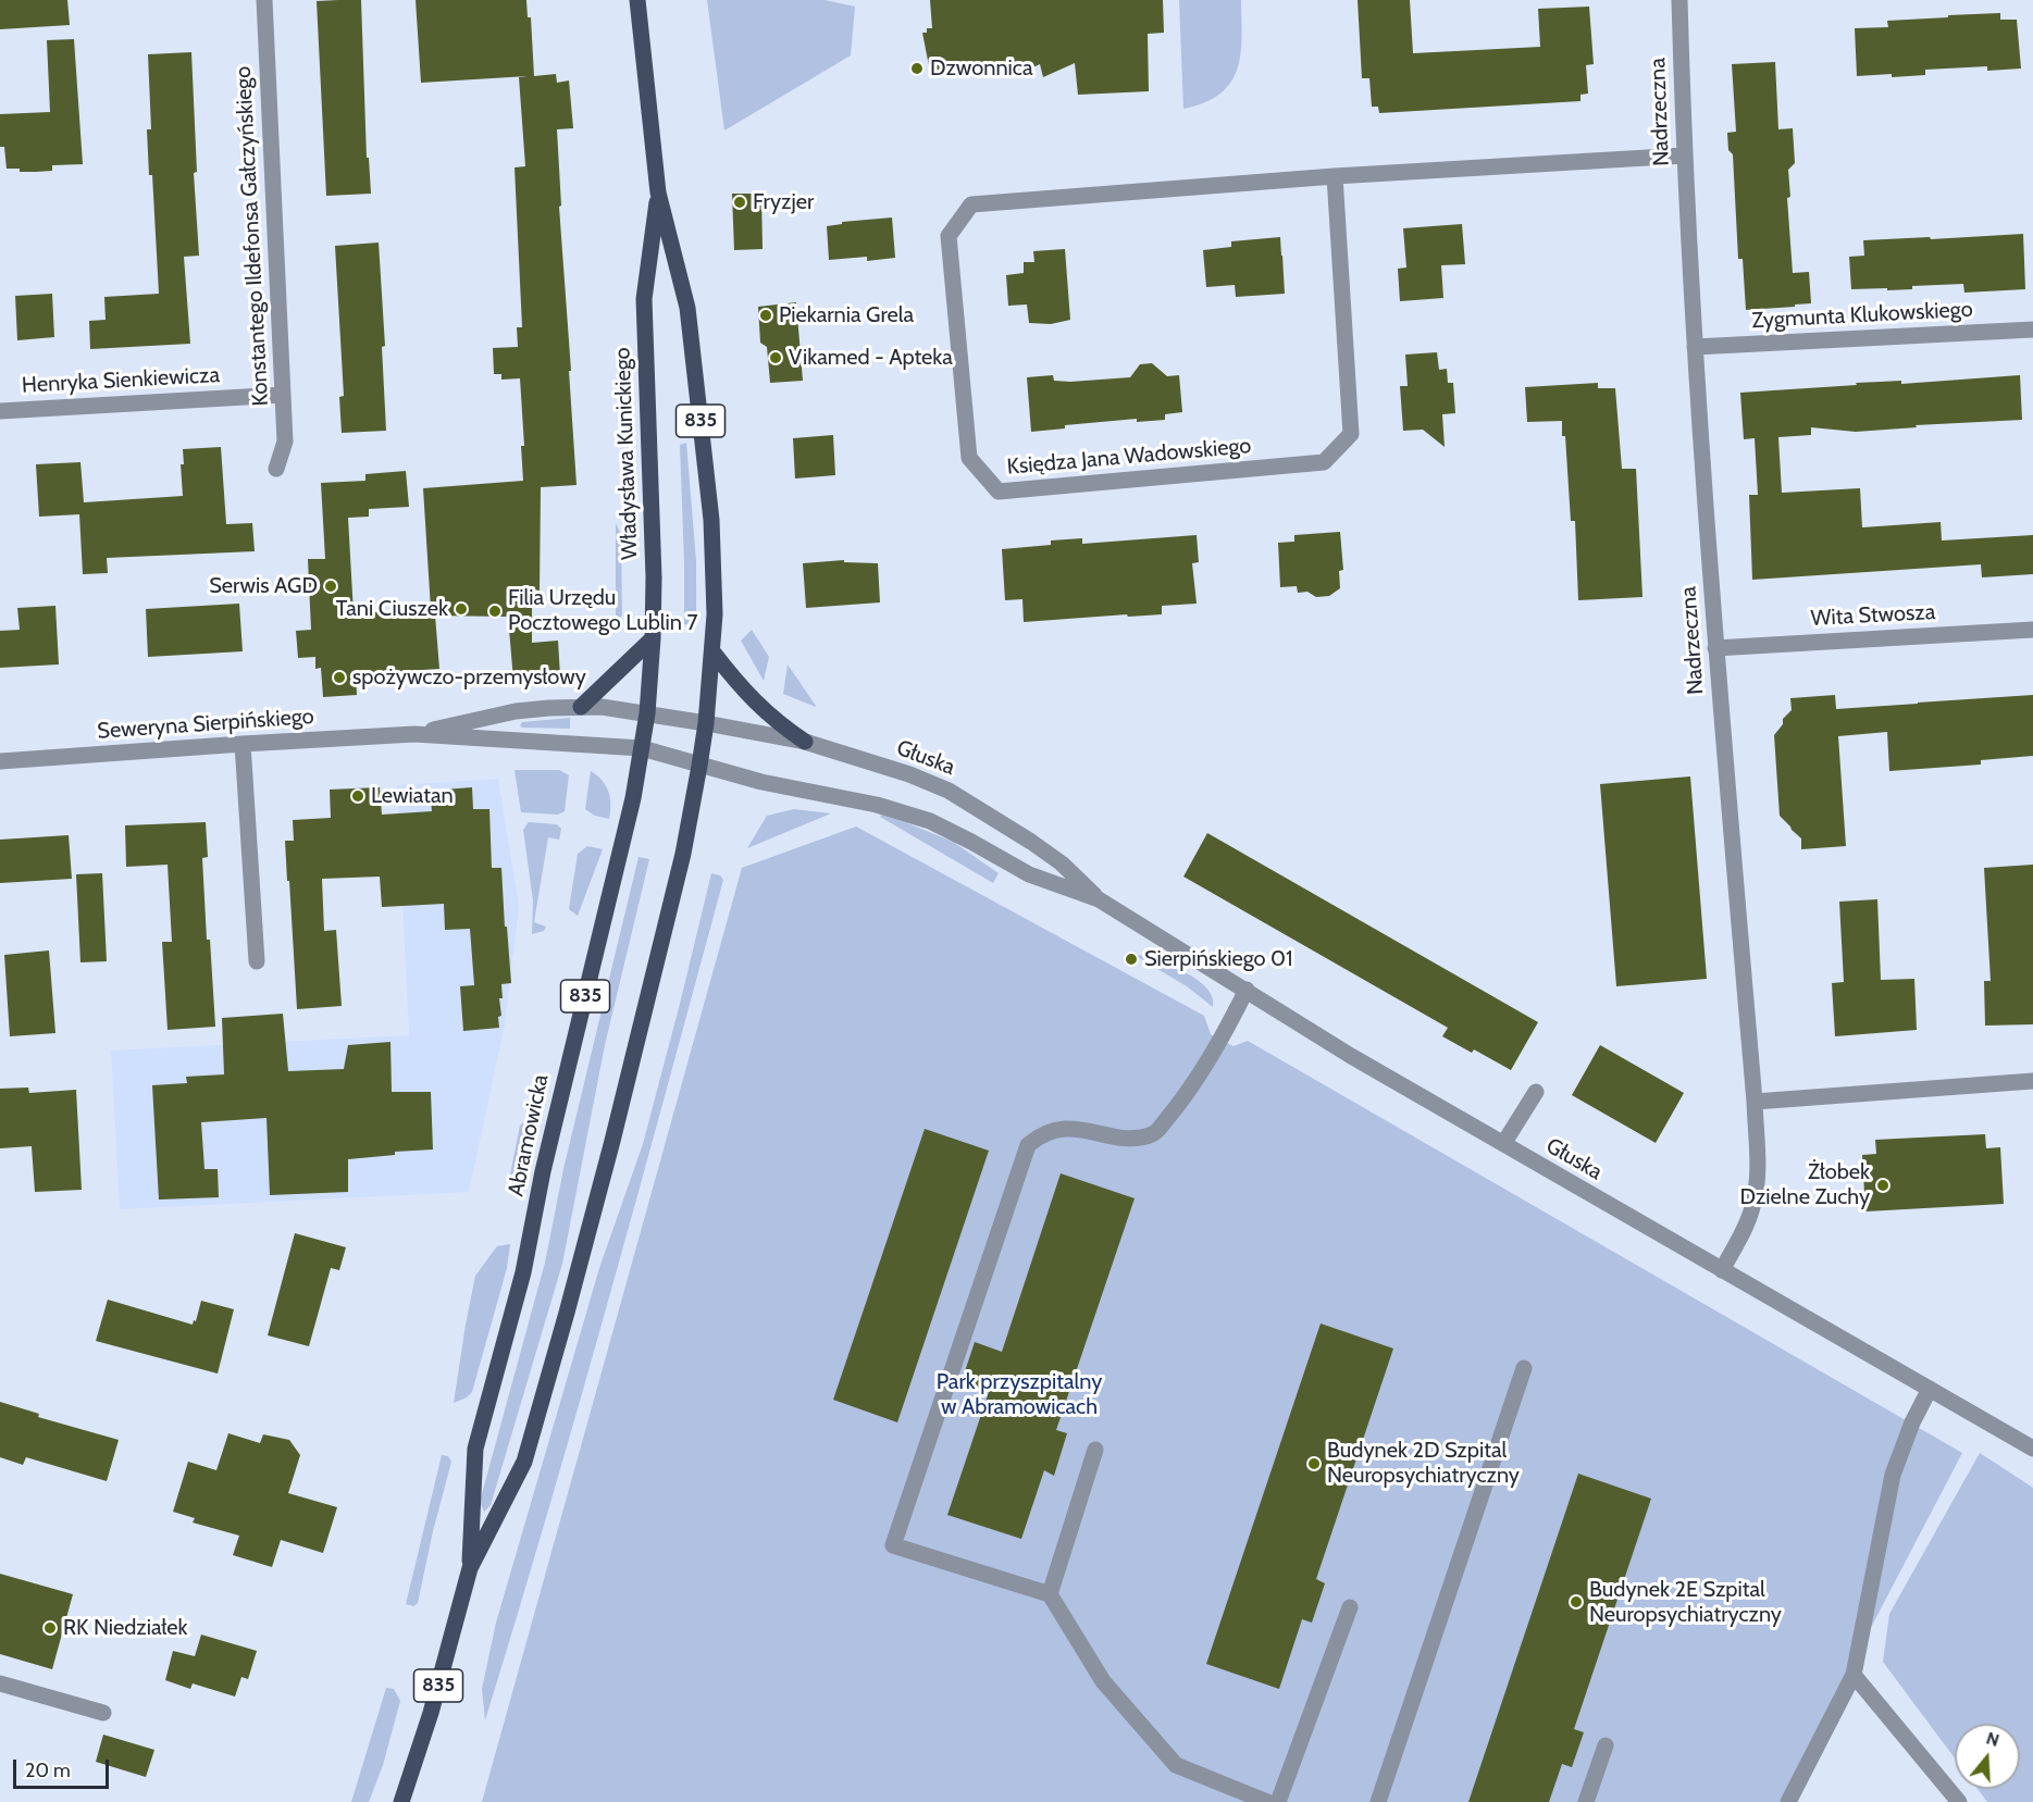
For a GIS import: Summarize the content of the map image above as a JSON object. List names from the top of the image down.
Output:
{
  "streets": {
    "main road": ["835", "Władysława Kunickiego", "Abramowicka"],
    "street": [
      "Nadrzeczna",
      "Konstantego Ildefonsa Gałczyńskiego",
      "Zygmunta Klukowskiego",
      "Henryka Sienkiewicza",
      "Księdza Jana Wadowskiego",
      "Wita Stwosza",
      "Seweryna Sierpińskiego",
      "Głuska"
    ]
  },
  "crossings": [
    ["Nadrzeczna", "Zygmunta Klukowskiego"],
    ["Nadrzeczna", "Księdza Jana Wadowskiego"],
    ["Nadrzeczna", "Wita Stwosza"],
    ["Nadrzeczna", "Głuska"],
    ["Konstantego Ildefonsa Gałczyńskiego", "Henryka Sienkiewicza"],
    ["Władysława Kunickiego", "Seweryna Sierpińskiego"],
    ["Władysława Kunickiego", "Głuska"],
    ["Władysława Kunickiego", "Abramowicka"],
    ["Seweryna Sierpińskiego", "Głuska"],
    ["Seweryna Sierpińskiego", "Abramowicka"],
    ["Głuska", "Abramowicka"]
  ],
  "parks": ["Park przyszpitalny w Abramowicach"],
  "places": [
    "Dzwonnica",
    "Fryzjer",
    "Piekarnia Grela",
    "Vikamed - Apteka",
    "Serwis AGD",
    "Tani Ciuszek",
    "Filia Urzędu Pocztowego Lublin 7",
    "spożywczo-przemysłowy",
    "Lewiatan",
    "Sierpińskiego 01",
    "Żłobek Dzielne Zuchy",
    "Budynek 2D Szpital Neuropsychiatryczny",
    "Budynek 2E Szpital Neuropsychiatryczny",
    "RK Niedziałek"
  ],
  "scale_bar": "20 m",
  "north": "top"
}
